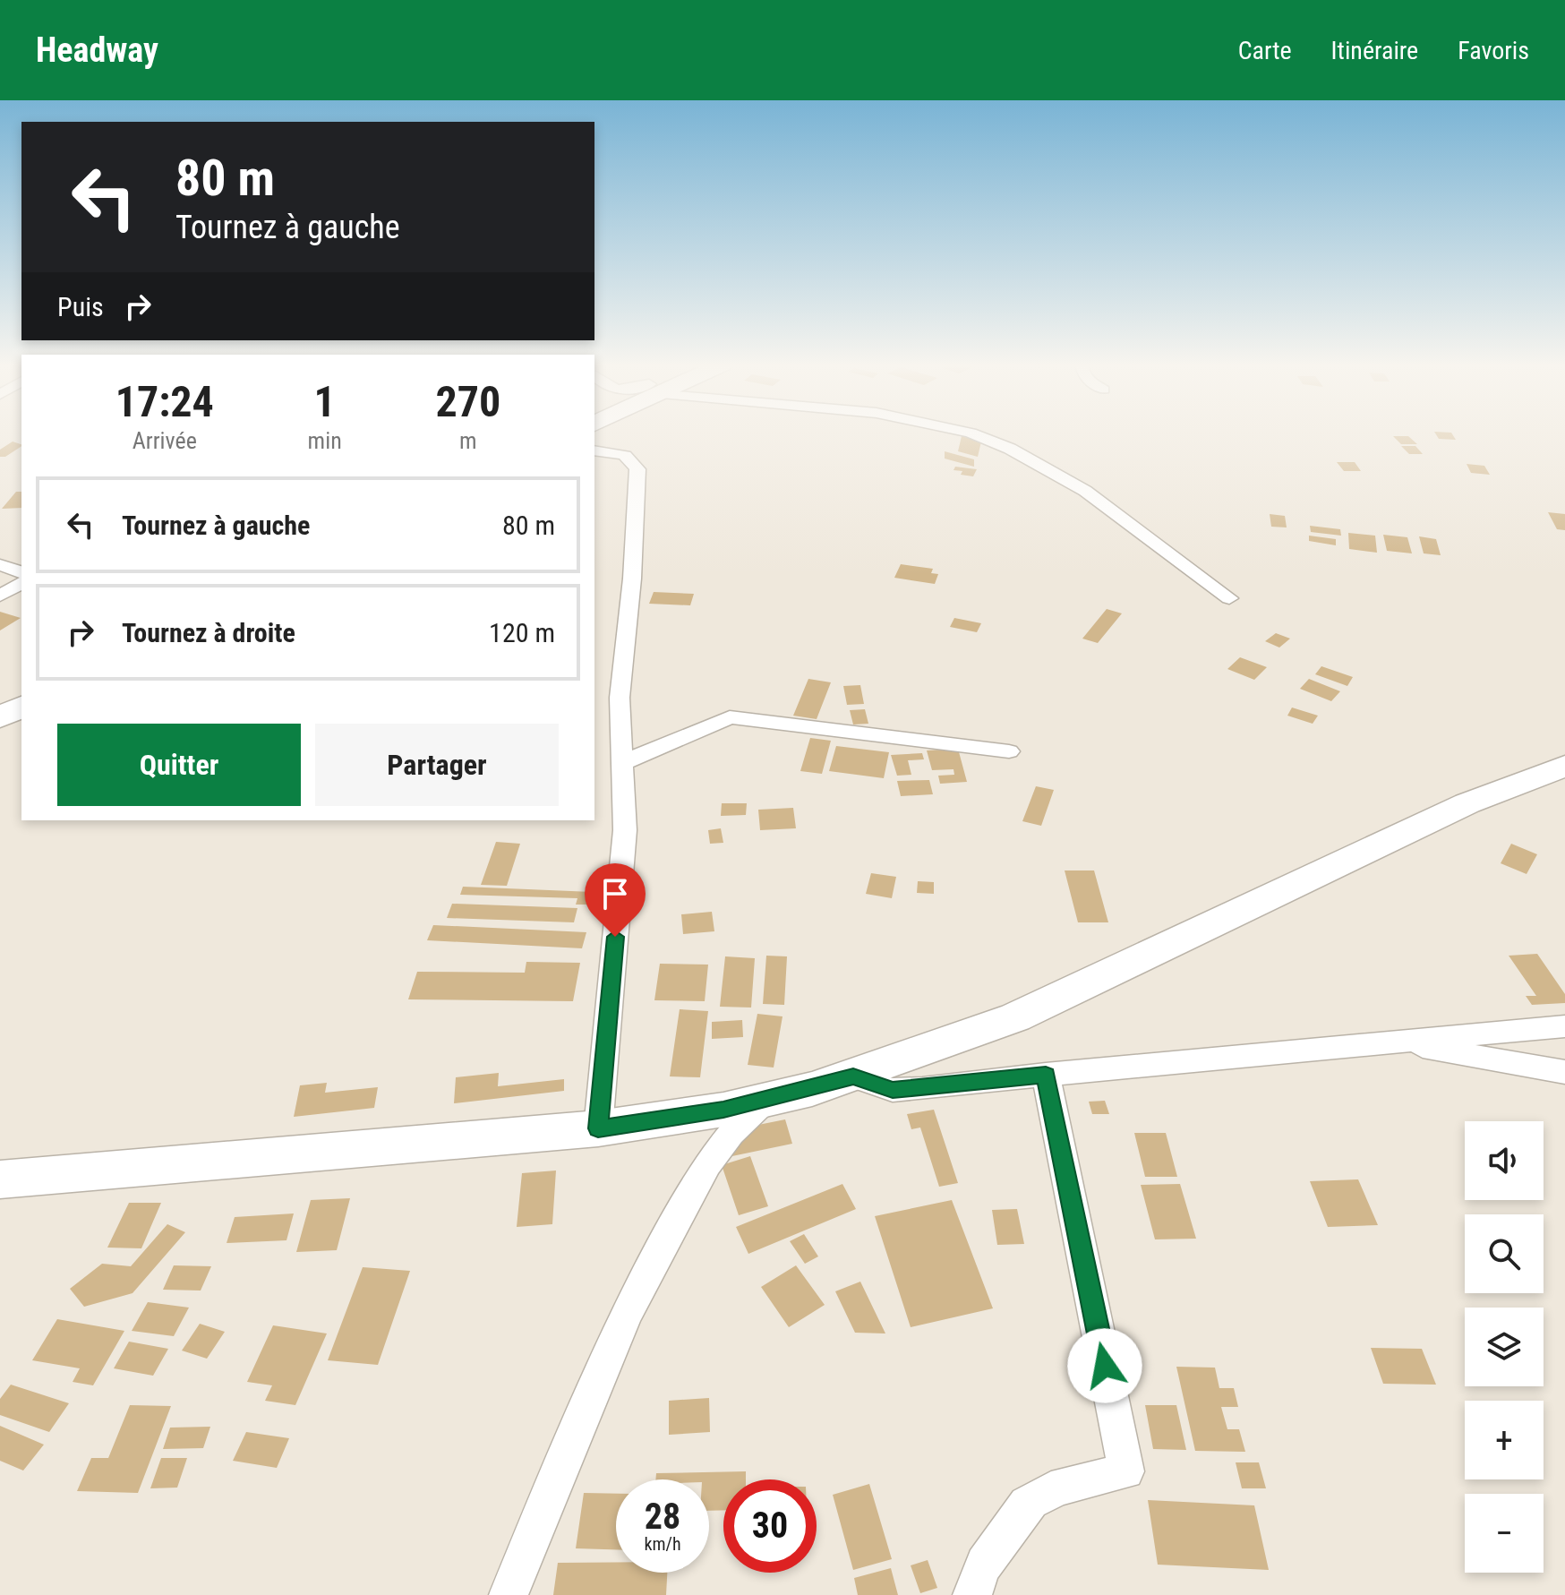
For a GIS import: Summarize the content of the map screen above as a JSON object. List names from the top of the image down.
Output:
{
  "page": {
    "header": "Headway",
    "nav": ["Carte", "Itinéraire", "Favoris"],
    "turn": ["80 m", "Tournez à gauche"],
    "then": "Puis",
    "eta": [
      "17:24",
      "Arrivée",
      "1",
      "min",
      "270",
      "m"
    ],
    "list": [
      {
        "name": "Tournez à gauche",
        "value": "80 m"
      },
      {
        "name": "Tournez à droite",
        "value": "120 m"
      }
    ],
    "buttons": ["Quitter", "Partager"],
    "map_buttons": ["+", "−"],
    "speed": "28 km/h",
    "limit": "30"
  }
}
